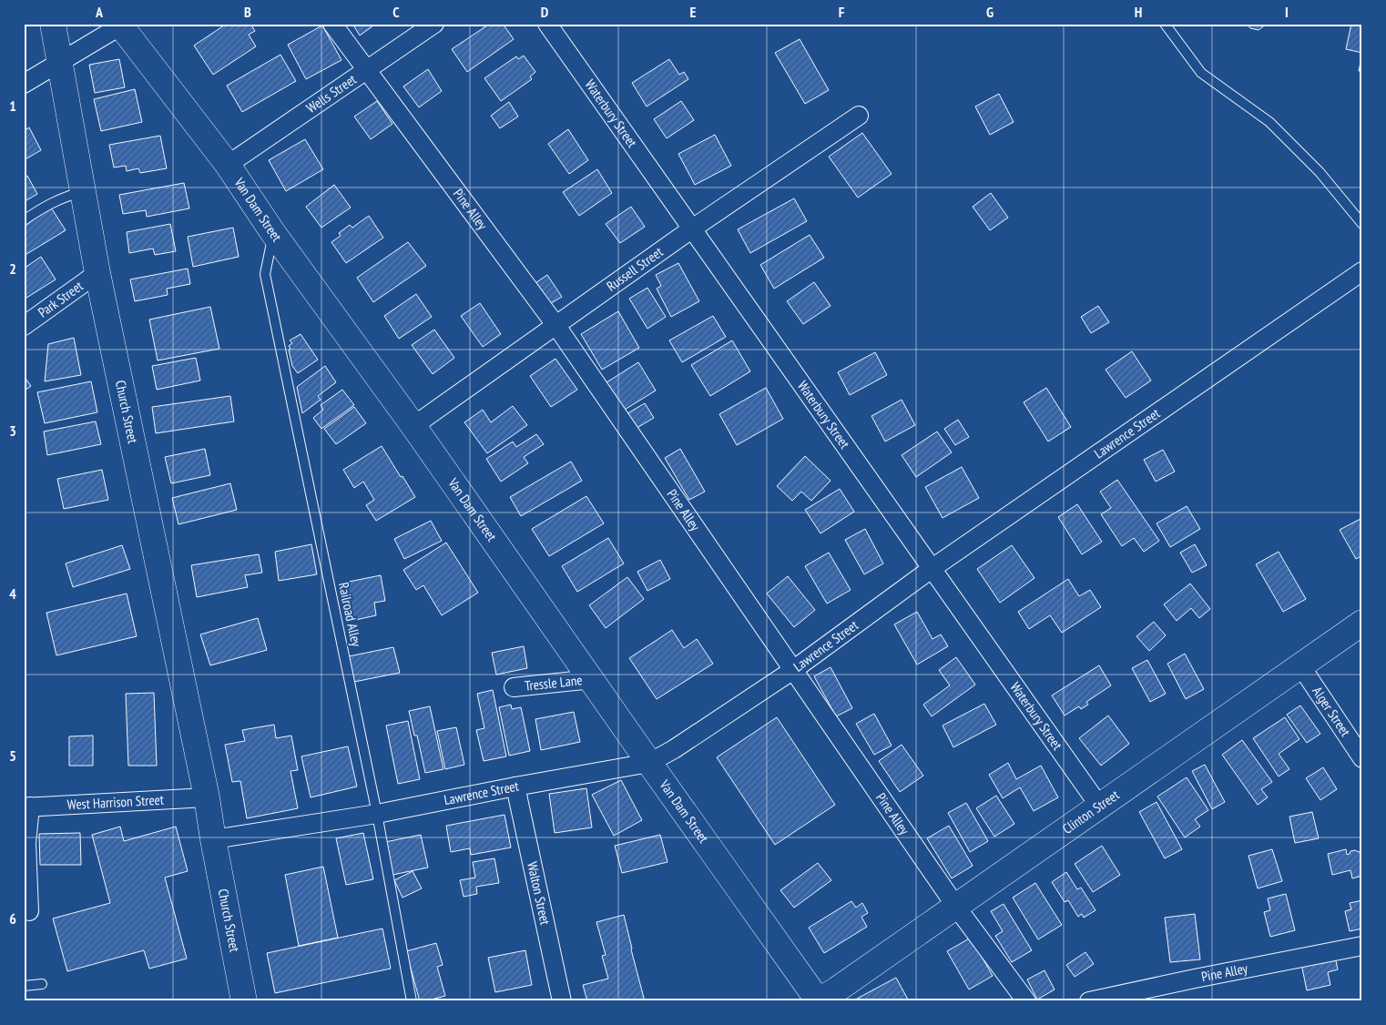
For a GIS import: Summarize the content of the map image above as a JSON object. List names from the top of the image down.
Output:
{
  "streets": {
    "main road": ["Van Dam Street", "Church Street", "Clinton Street"],
    "street": [
      "Wells Street",
      "Waterbury Street",
      "Pine Alley",
      "Russell Street",
      "Park Street",
      "Lawrence Street",
      "Tressle Lane",
      "Alger Street",
      "West Harrison Street",
      "Walton Street"
    ],
    "lane": ["Railroad Alley"]
  },
  "crossings": [
    ["Wells Street", "Pine Alley"],
    ["Wells Street", "Van Dam Street"],
    ["Waterbury Street", "Russell Street"],
    ["Waterbury Street", "Lawrence Street"],
    ["Waterbury Street", "Clinton Street"],
    ["Pine Alley", "Russell Street"],
    ["Pine Alley", "Lawrence Street"],
    ["Pine Alley", "Clinton Street"],
    ["Van Dam Street", "Russell Street"],
    ["Van Dam Street", "Lawrence Street"],
    ["Van Dam Street", "Railroad Alley"],
    ["Van Dam Street", "Tressle Lane"],
    ["Van Dam Street", "Clinton Street"],
    ["Park Street", "Church Street"],
    ["Church Street", "Lawrence Street"],
    ["Church Street", "West Harrison Street"],
    ["Lawrence Street", "Railroad Alley"],
    ["Lawrence Street", "Walton Street"],
    ["Alger Street", "Clinton Street"]
  ],
  "grid": {
    "columns": [
      "A",
      "B",
      "C",
      "D",
      "E",
      "F",
      "G",
      "H",
      "I"
    ],
    "rows": [
      "1",
      "2",
      "3",
      "4",
      "5",
      "6"
    ]
  }
}
